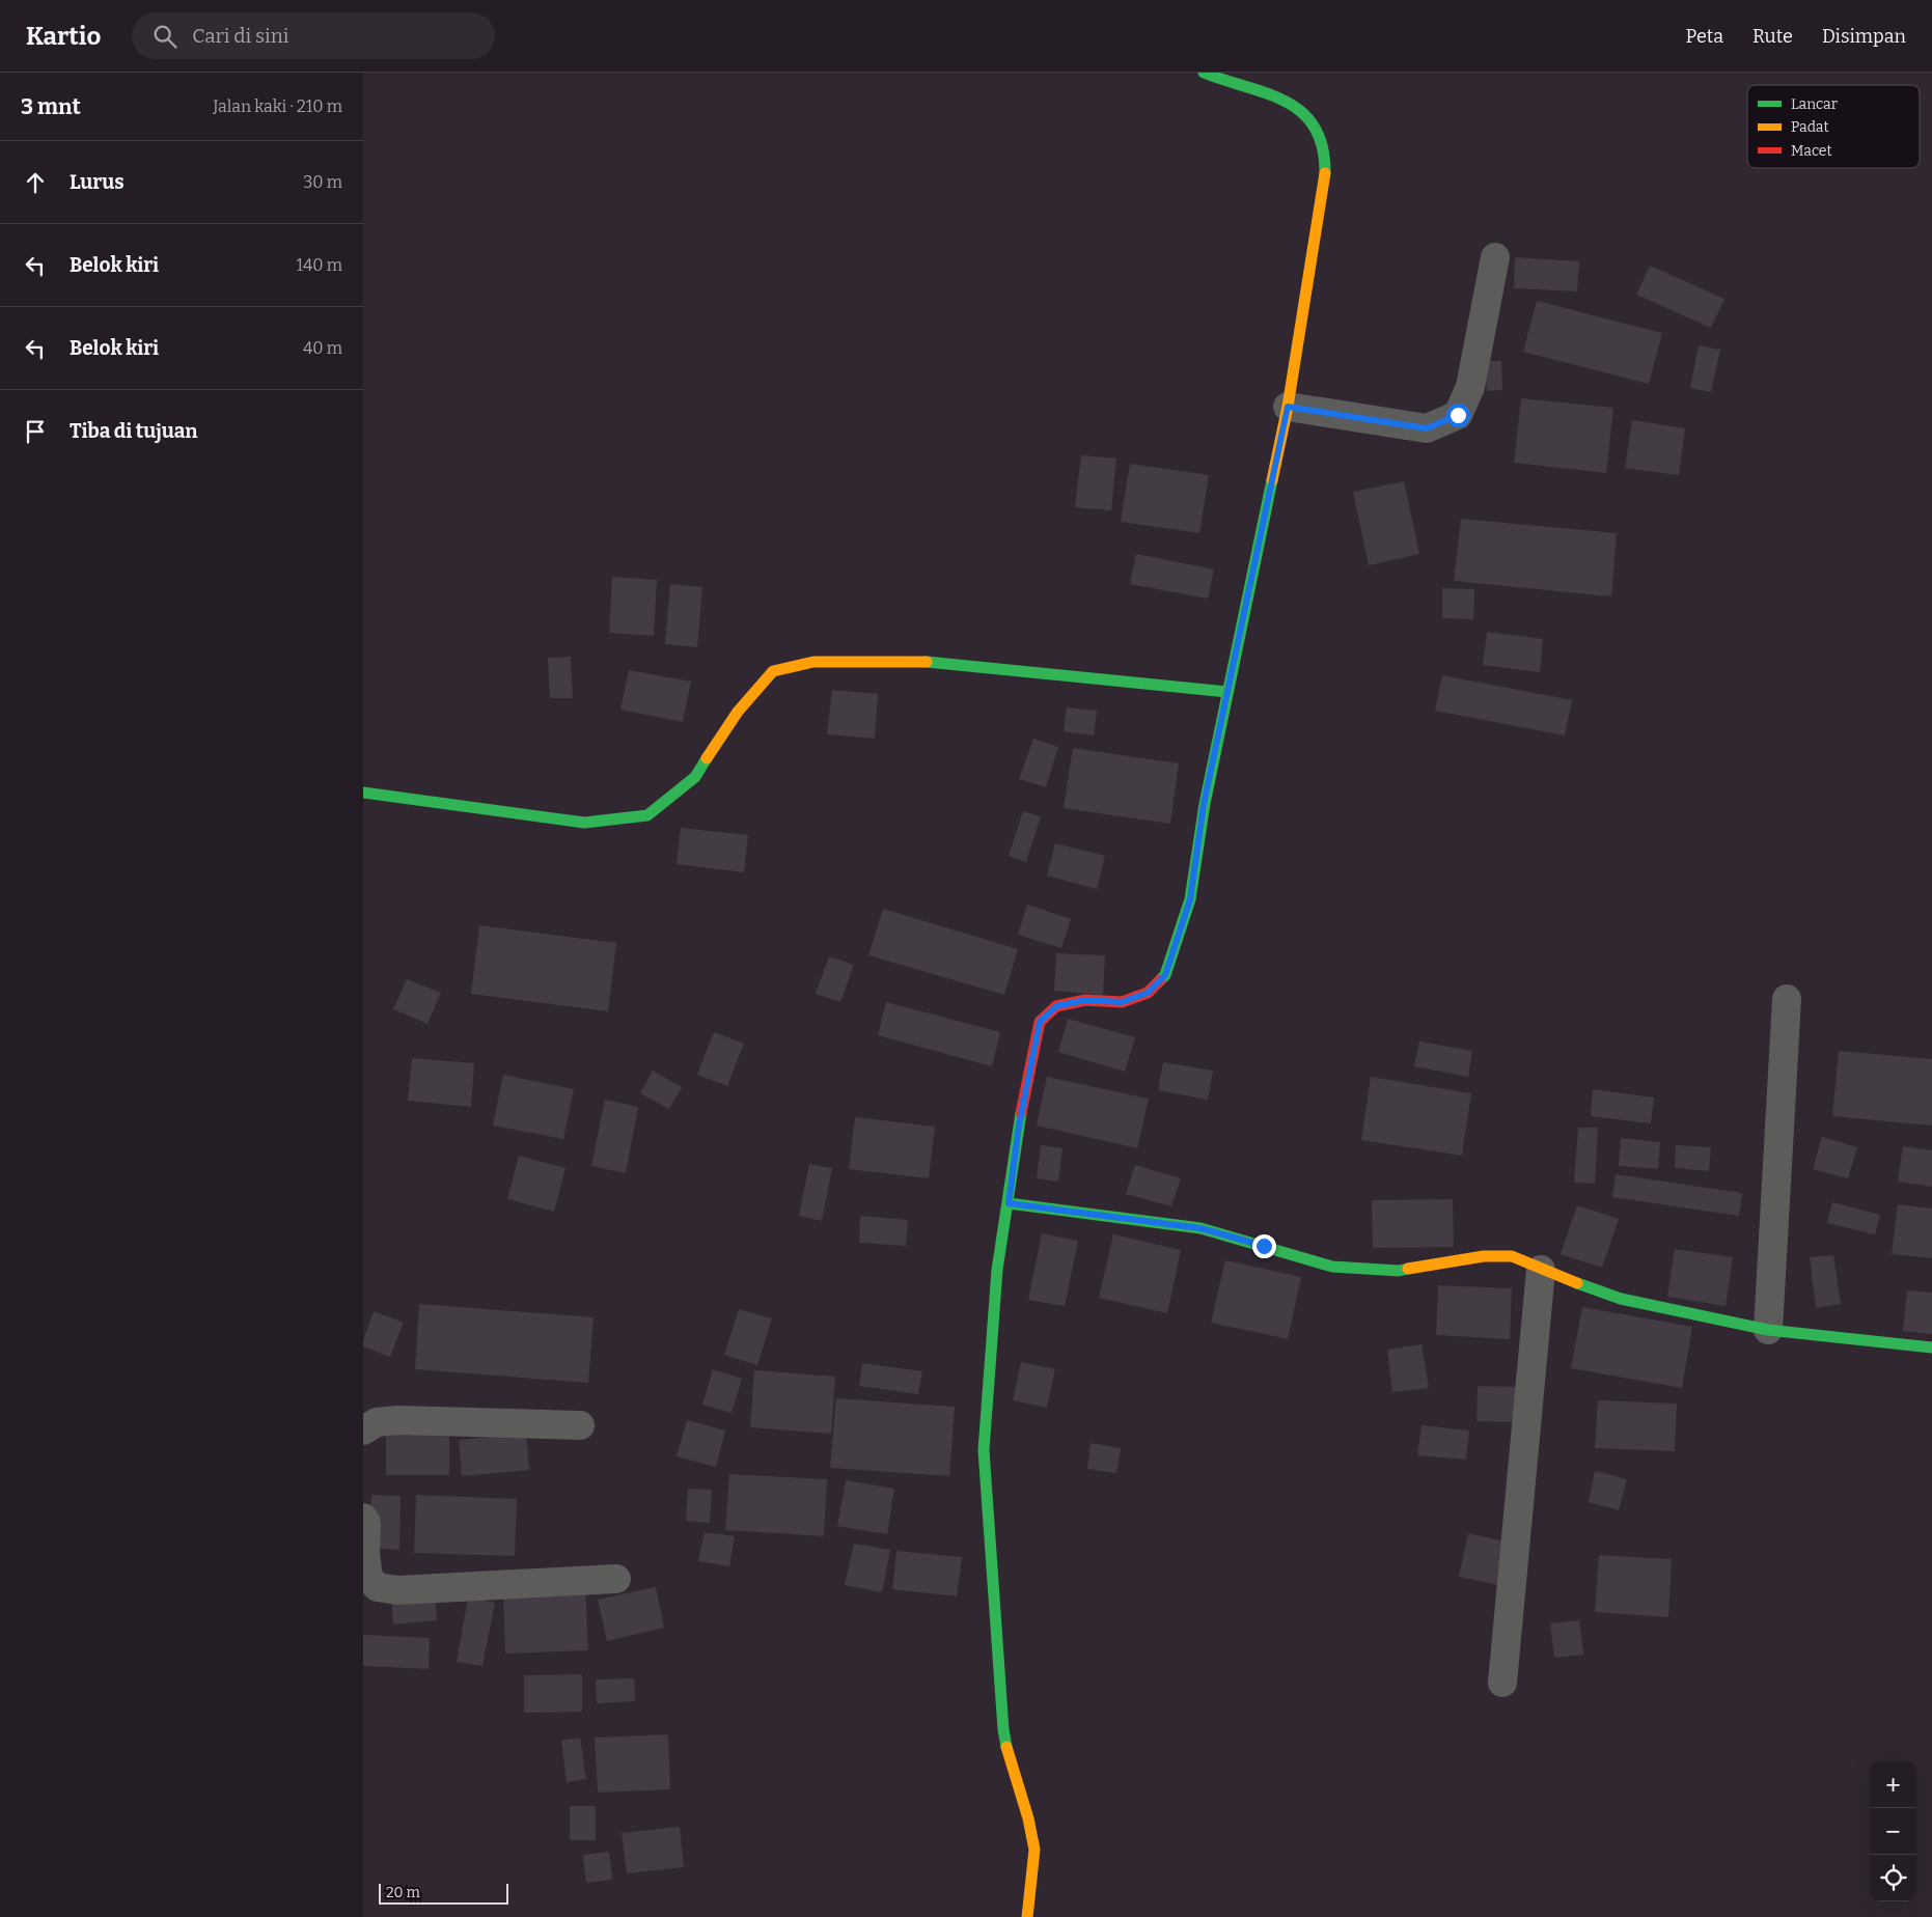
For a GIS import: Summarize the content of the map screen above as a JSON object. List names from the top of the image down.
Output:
{
  "legend": ["Lancar", "Padat", "Macet"],
  "scale_bar": "20 m",
  "page": {
    "header": "Kartio",
    "search": "Cari di sini",
    "nav": ["Peta", "Rute", "Disimpan"],
    "heading": ["3 mnt", "Jalan kaki · 210 m"],
    "list": [
      ["Lurus", "30 m"],
      ["Belok kiri", "140 m"],
      ["Belok kiri", "40 m"],
      "Tiba di tujuan"
    ],
    "map_buttons": ["+", "−"],
    "scale": "20 m"
  }
}
